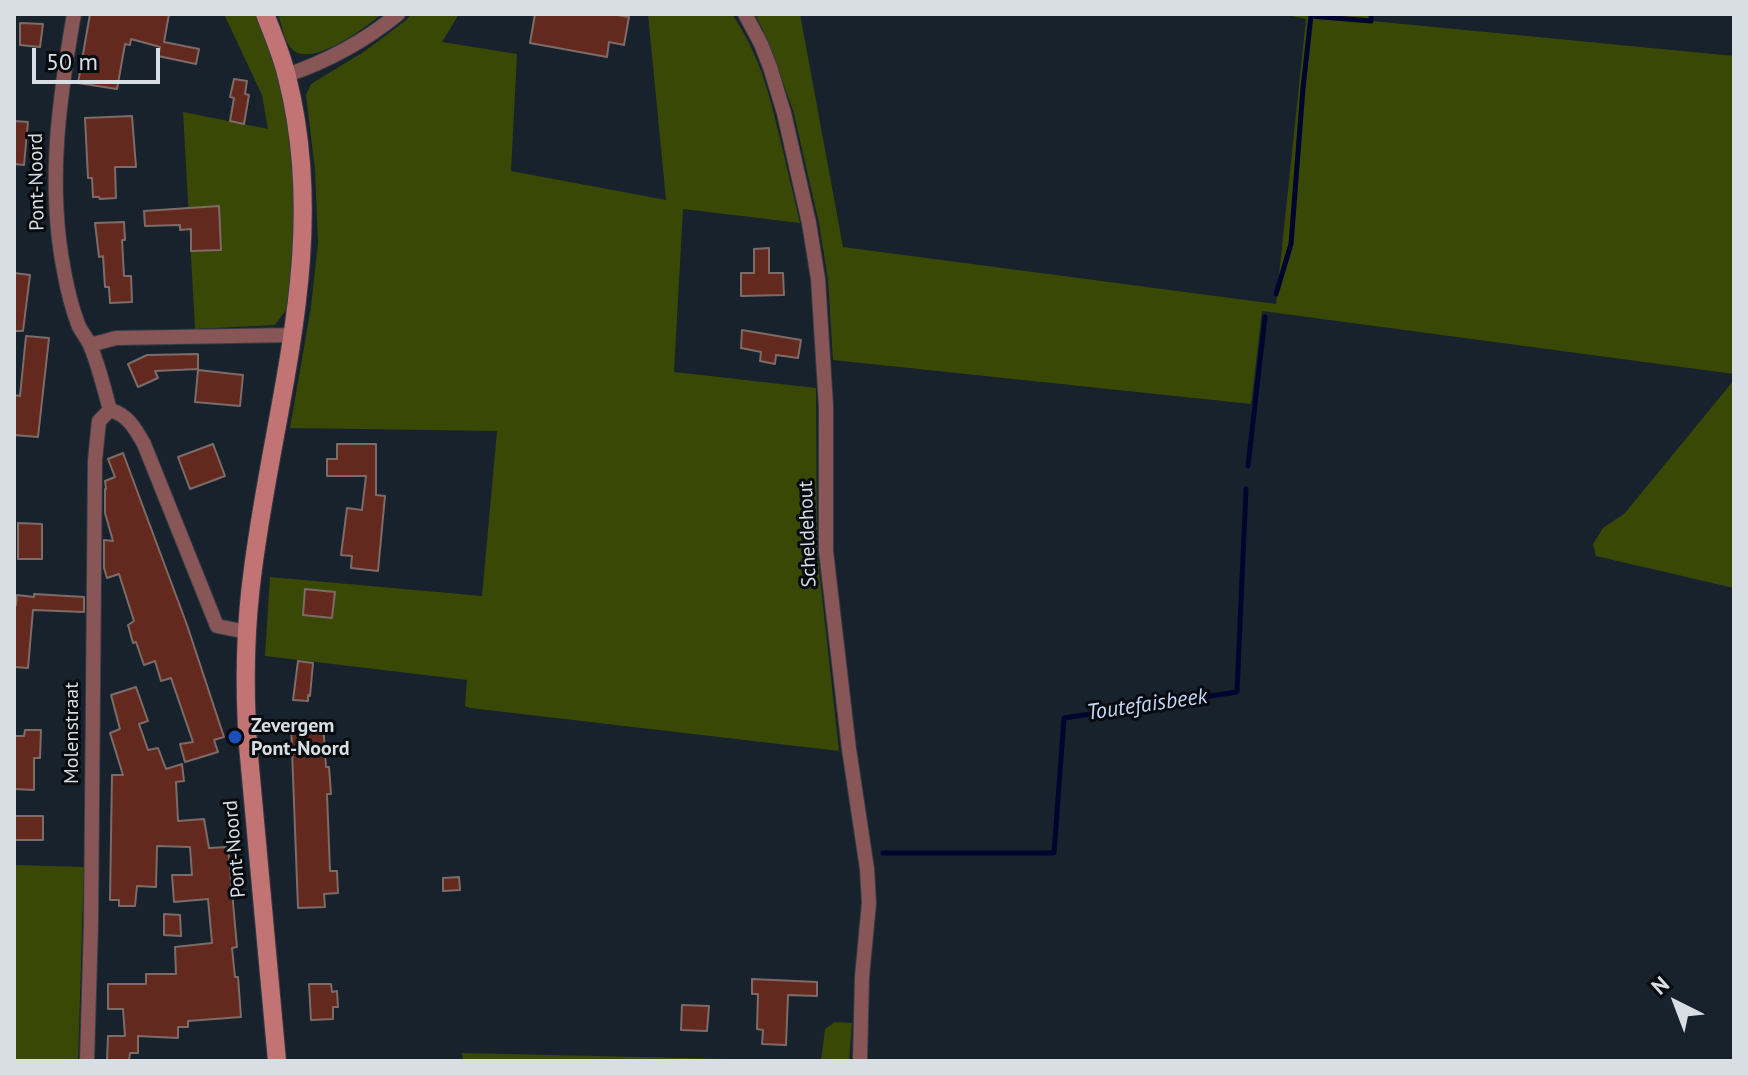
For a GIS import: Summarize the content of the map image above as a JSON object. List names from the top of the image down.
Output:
{
  "streets": {
    "street": ["Pont-Noord", "Scheldehout", "Molenstraat"]
  },
  "crossings": [
    ["Pont-Noord", "Molenstraat"]
  ],
  "water": ["Toutefaisbeek"],
  "places": ["Zevergem Pont-Noord"],
  "scale_bar": "50 m",
  "north": "top left"
}
